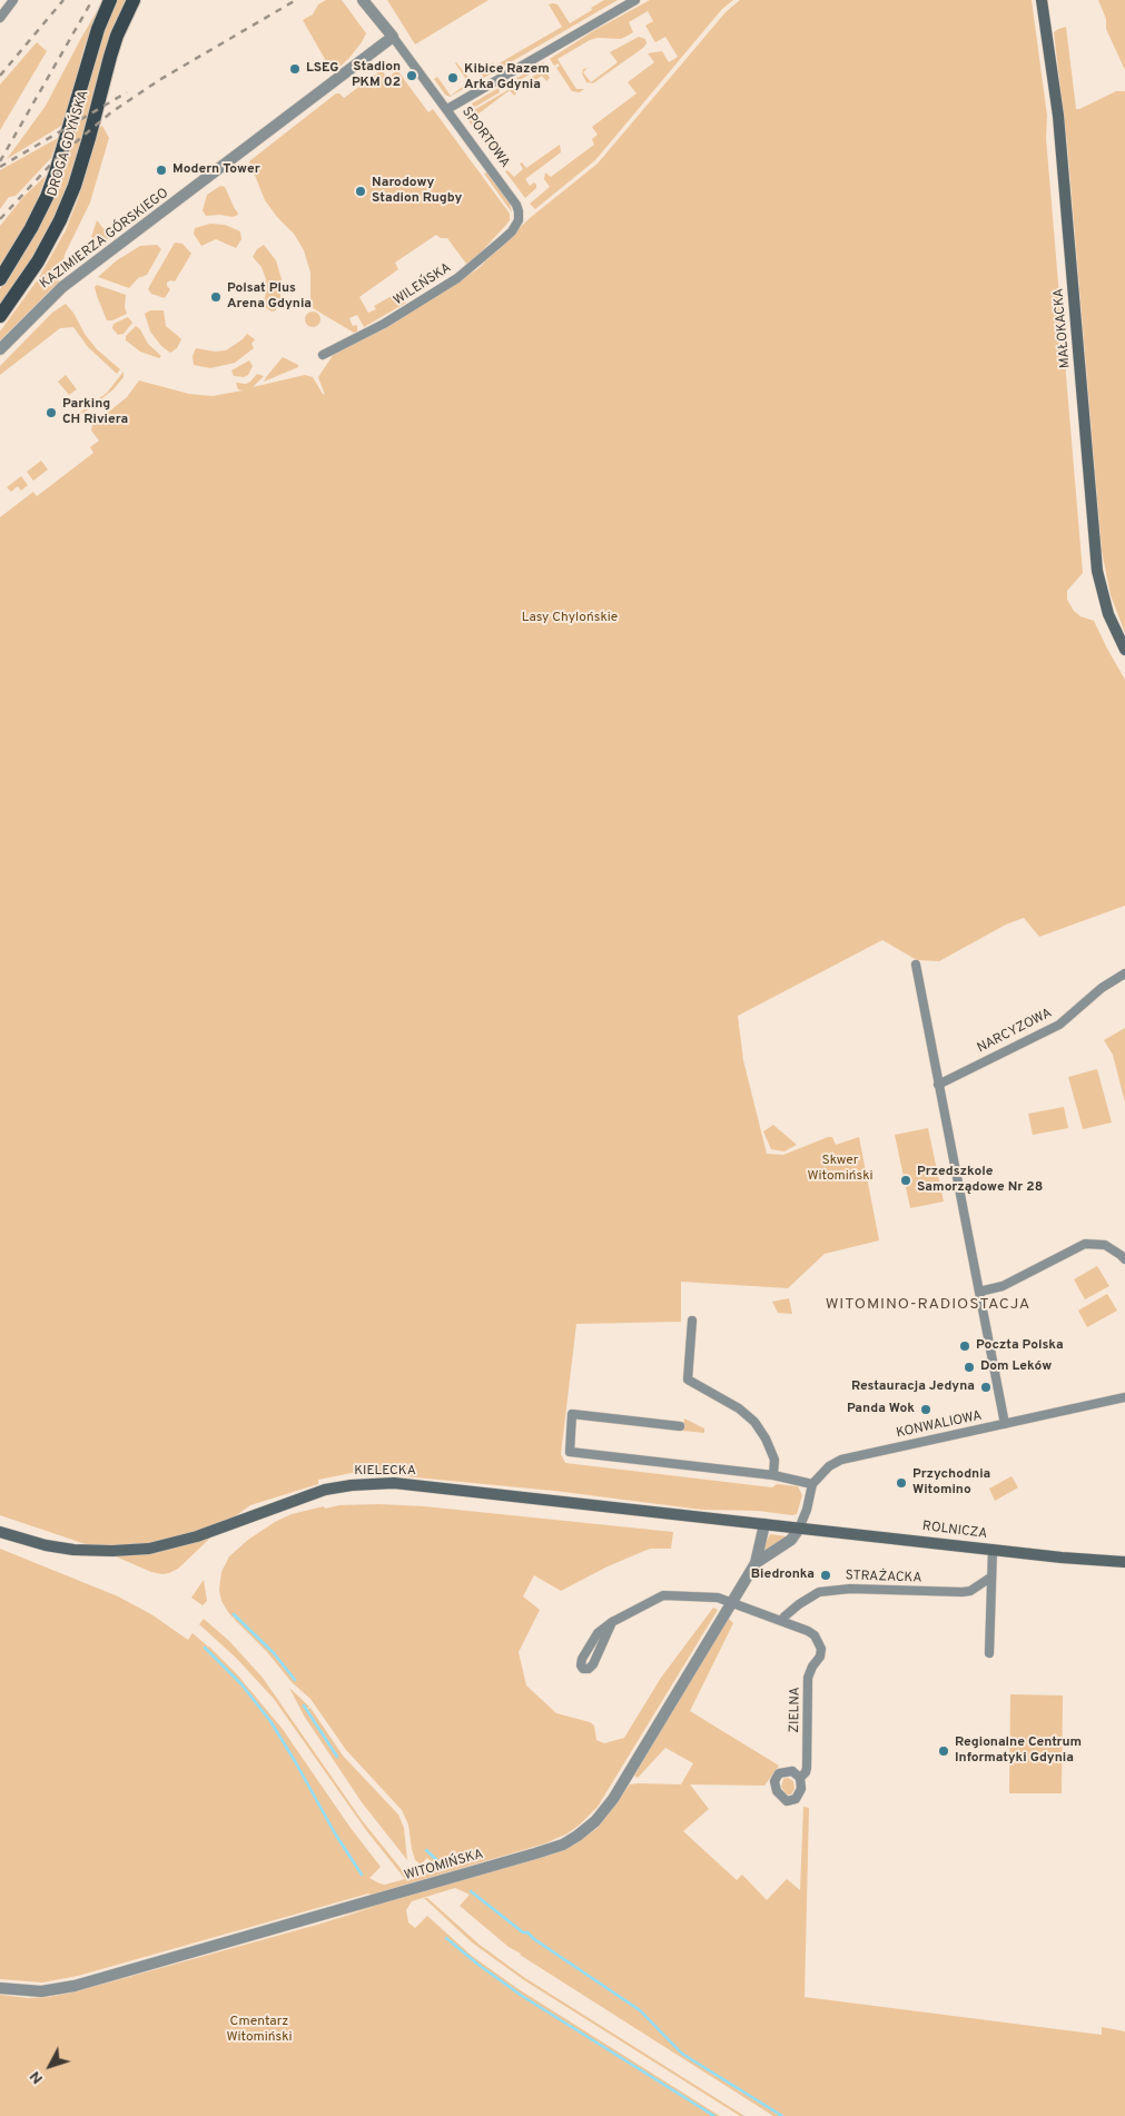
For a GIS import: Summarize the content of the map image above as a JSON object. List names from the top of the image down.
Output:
{
  "streets": {
    "main road": [
      "DROGA GDYŃSKA",
      "MAŁOKACKA",
      "KIELECKA",
      "ROLNICZA"
    ],
    "street": [
      "SPORTOWA",
      "KAZIMIERZA GÓRSKIEGO",
      "WILEŃSKA",
      "NARCYZOWA",
      "KONWALIOWA",
      "STRAŻACKA",
      "ZIELNA",
      "WITOMIŃSKA"
    ]
  },
  "crossings": [
    ["SPORTOWA", "KAZIMIERZA GÓRSKIEGO"],
    ["SPORTOWA", "WILEŃSKA"],
    ["KIELECKA", "ROLNICZA"],
    ["KIELECKA", "WITOMIŃSKA"],
    ["ROLNICZA", "WITOMIŃSKA"],
    ["STRAŻACKA", "ZIELNA"],
    ["ZIELNA", "WITOMIŃSKA"]
  ],
  "districts": ["WITOMINO-RADIOSTACJA"],
  "parks": ["Lasy Chylońskie", "Skwer Witomiński", "Cmentarz Witomiński"],
  "places": [
    "LSEG",
    "Stadion PKM 02",
    "Kibice Razem Arka Gdynia",
    "Modern Tower",
    "Narodowy Stadion Rugby",
    "Polsat Plus Arena Gdynia",
    "Parking CH Riviera",
    "Przedszkole Samorządowe Nr 28",
    "Poczta Polska",
    "Dom Leków",
    "Restauracja Jedyna",
    "Panda Wok",
    "Przychodnia Witomino",
    "Biedronka",
    "Regionalne Centrum Informatyki Gdynia"
  ],
  "north": "bottom left"
}
